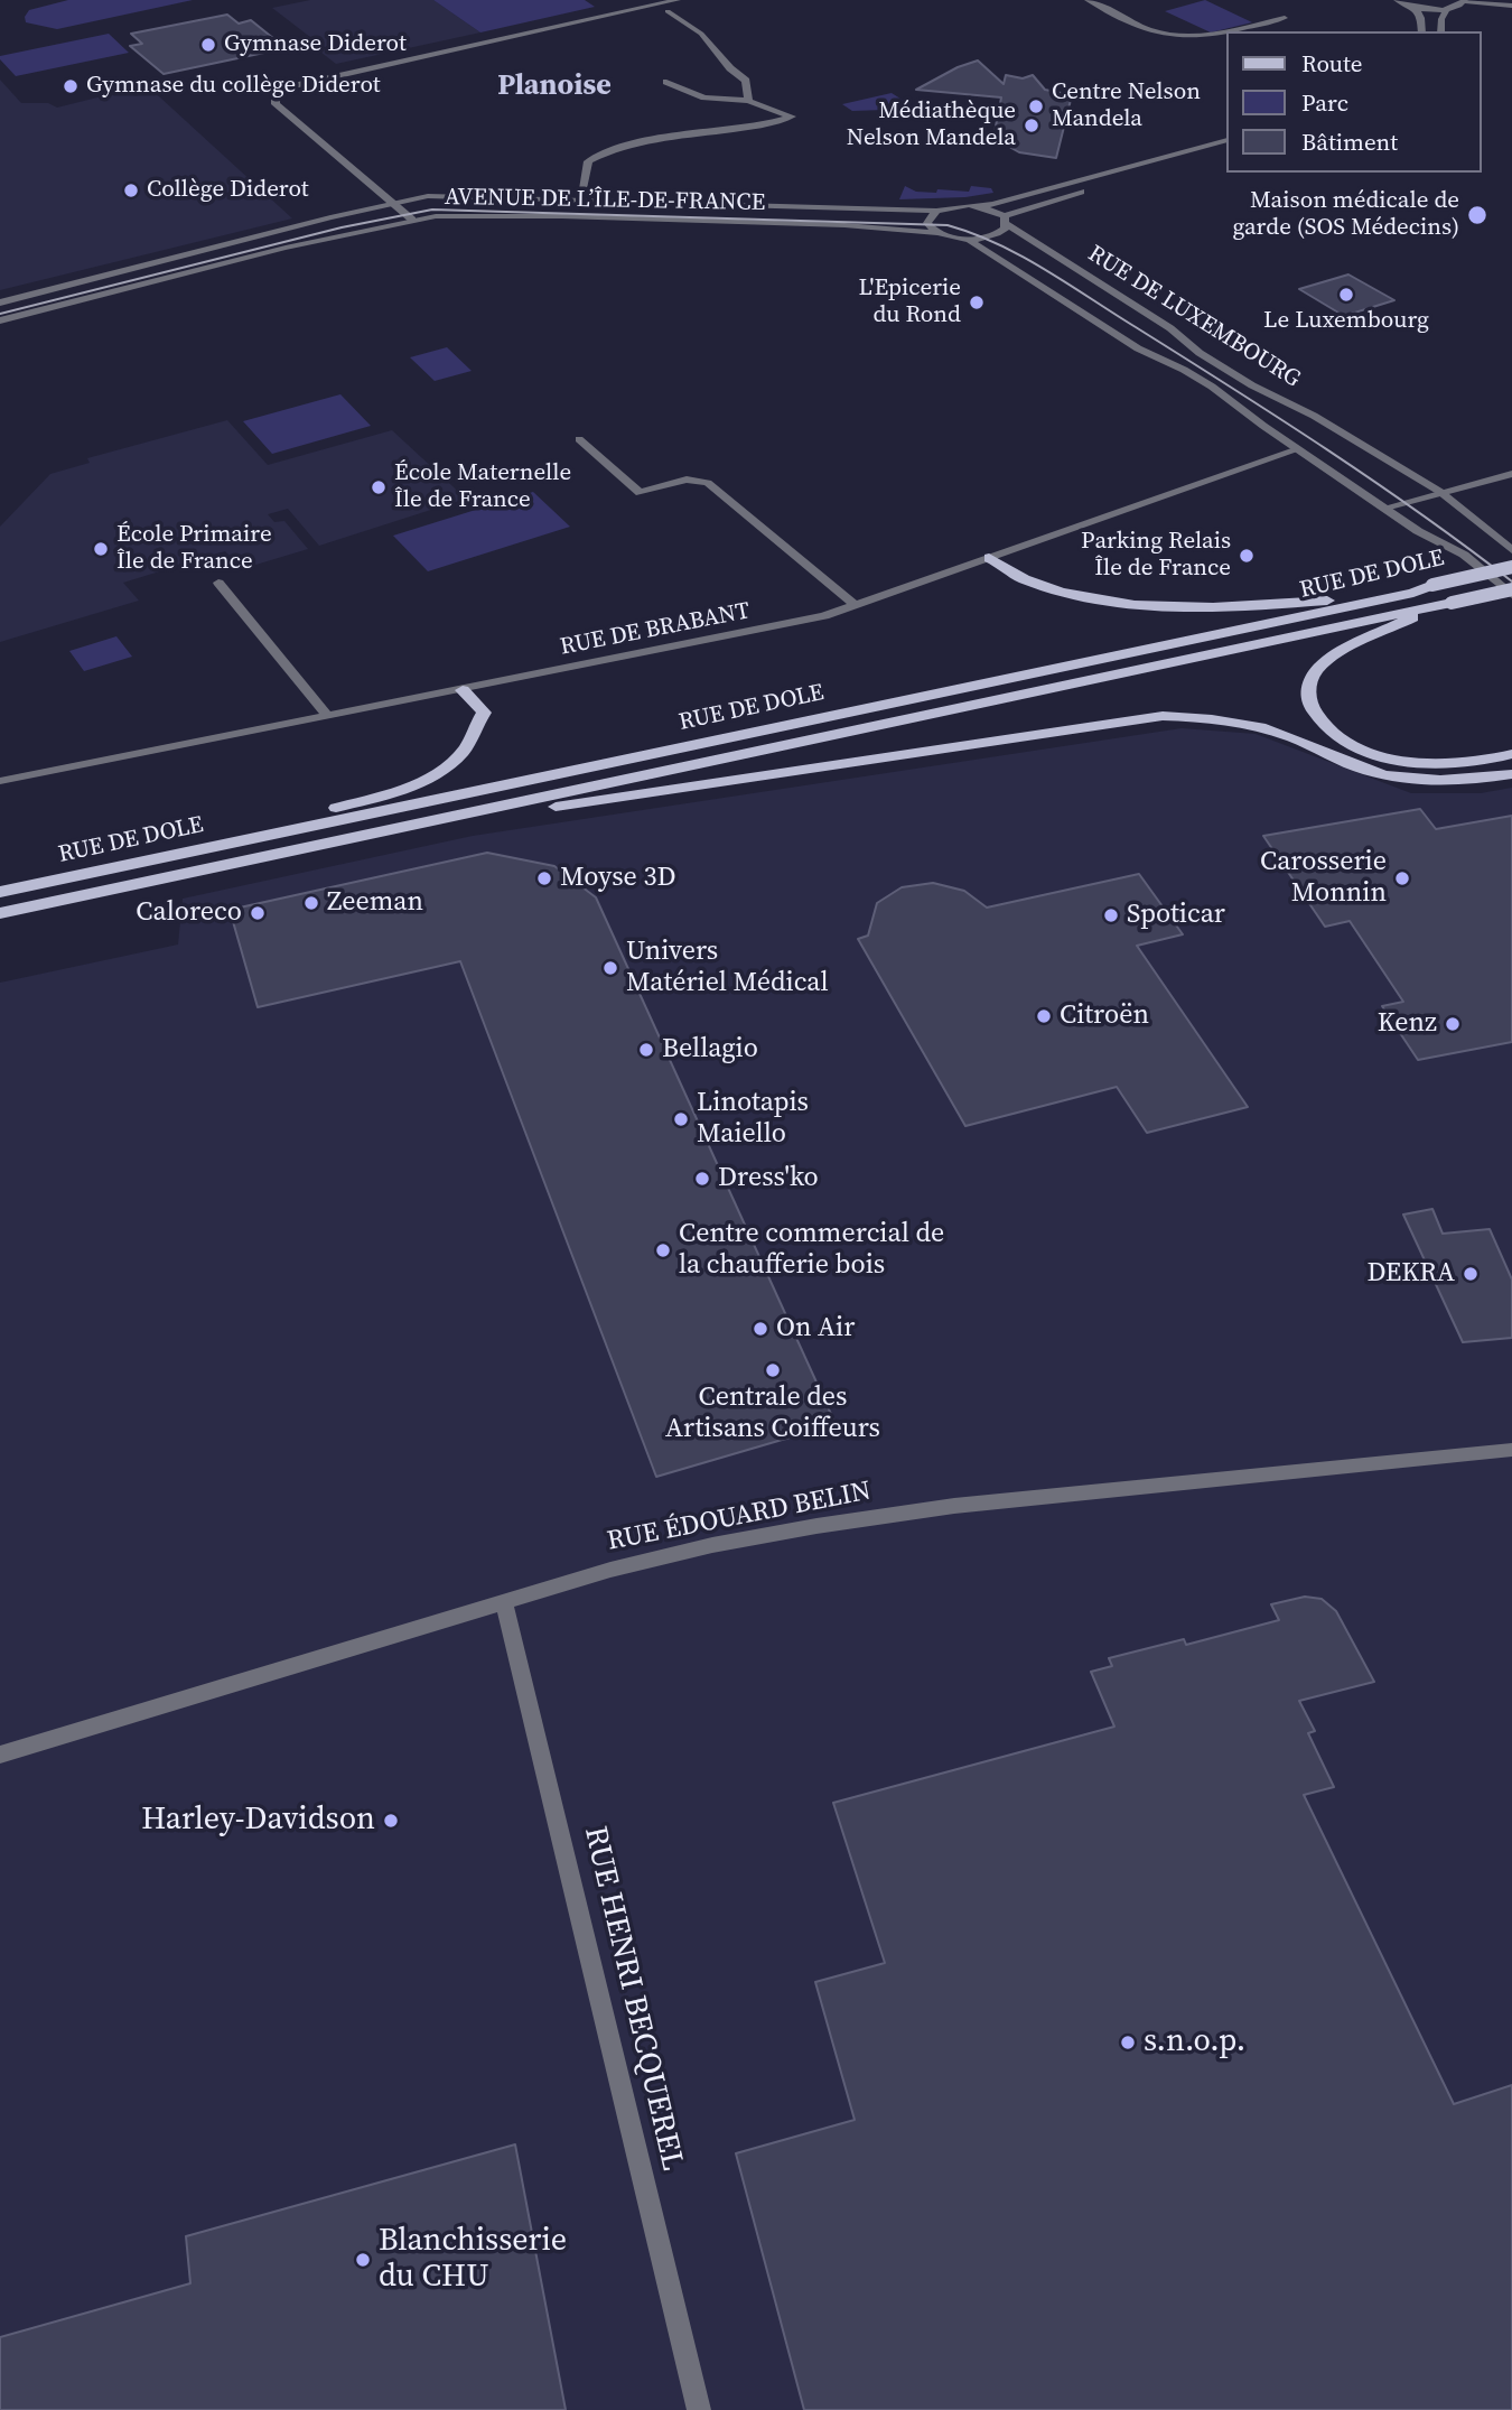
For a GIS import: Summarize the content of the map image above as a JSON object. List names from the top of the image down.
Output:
{
  "streets": {
    "main road": ["RUE DE DOLE"],
    "street": [
      "AVENUE DE L’ÎLE-DE-FRANCE",
      "RUE DE LUXEMBOURG",
      "RUE DE BRABANT",
      "RUE ÉDOUARD BELIN",
      "RUE HENRI BECQUEREL"
    ]
  },
  "crossings": [
    ["AVENUE DE L’ÎLE-DE-FRANCE", "RUE DE LUXEMBOURG"],
    ["RUE DE LUXEMBOURG", "RUE DE DOLE"],
    ["RUE DE LUXEMBOURG", "RUE DE BRABANT"],
    ["RUE ÉDOUARD BELIN", "RUE HENRI BECQUEREL"]
  ],
  "districts": ["Planoise"],
  "places": [
    "Gymnase Diderot",
    "Gymnase du collège Diderot",
    "Centre Nelson Mandela",
    "Médiathèque Nelson Mandela",
    "Collège Diderot",
    "Maison médicale de garde (SOS Médecins)",
    "Le Luxembourg",
    "L'Epicerie du Rond",
    "École Maternelle Île de France",
    "École Primaire Île de France",
    "Parking Relais Île de France",
    "Moyse 3D",
    "Carosserie Monnin",
    "Zeeman",
    "Caloreco",
    "Spoticar",
    "Univers Matériel Médical",
    "Citroën",
    "Kenz",
    "Bellagio",
    "Linotapis Maiello",
    "Dress'ko",
    "Centre commercial de la chaufferie bois",
    "DEKRA",
    "On Air",
    "Centrale des Artisans Coiffeurs",
    "Harley-Davidson",
    "s.n.o.p.",
    "Blanchisserie du CHU"
  ],
  "legend": ["Route", "Parc", "Bâtiment"]
}
